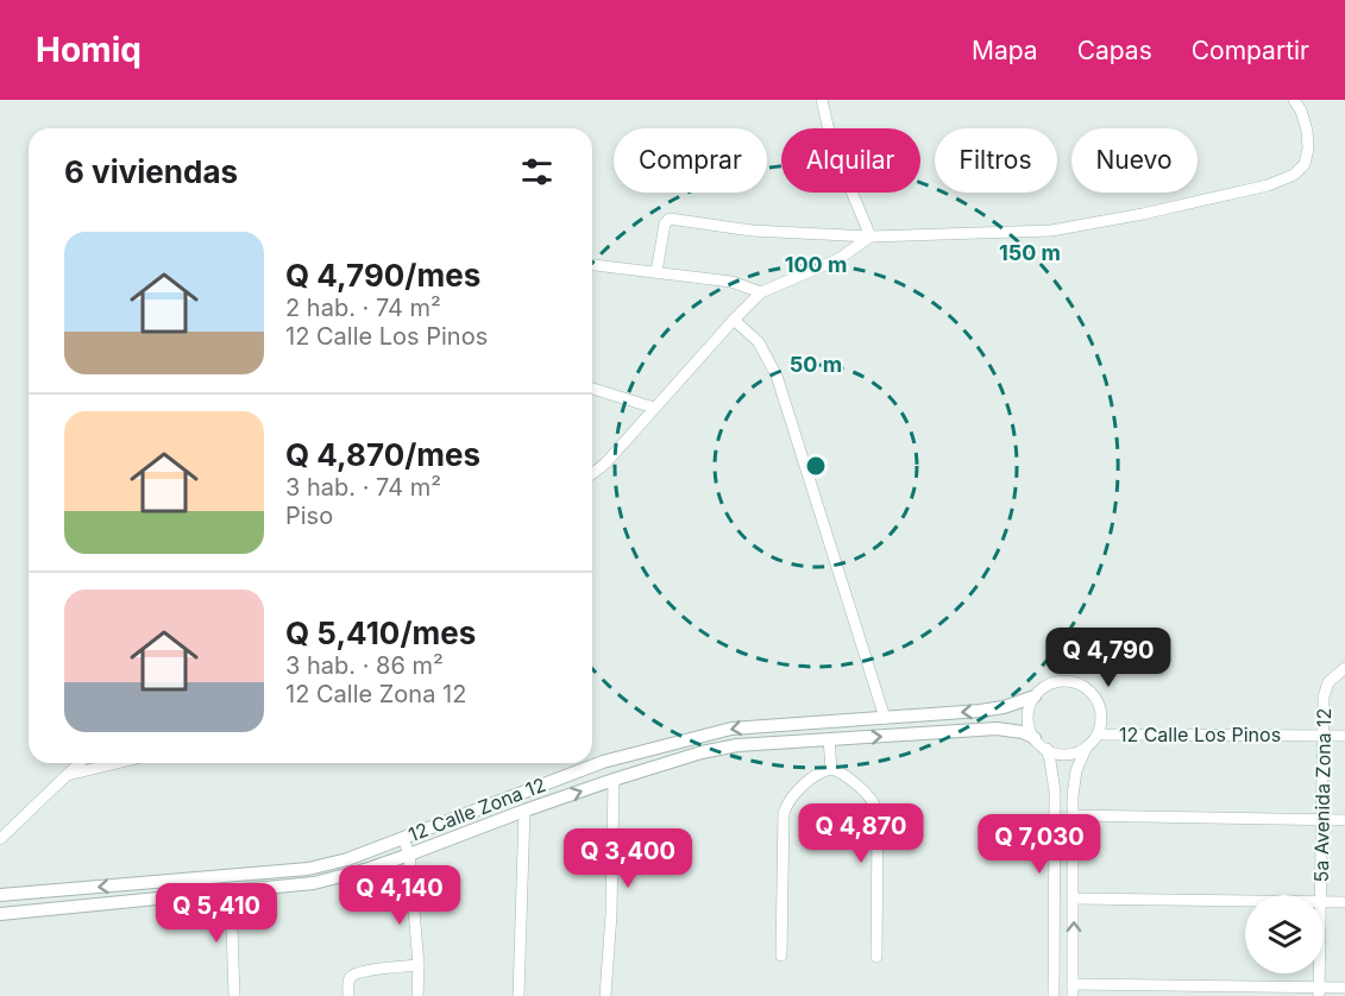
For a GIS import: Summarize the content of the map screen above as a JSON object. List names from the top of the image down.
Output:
{
  "streets": {
    "street": ["12 Calle Los Pinos", "5a Avenida Zona 12", "12 Calle Zona 12"]
  },
  "crossings": [
    ["12 Calle Los Pinos", "5a Avenida Zona 12"],
    ["12 Calle Los Pinos", "12 Calle Zona 12"]
  ],
  "page": {
    "header": "Homiq",
    "nav": ["Mapa", "Capas", "Compartir"],
    "chip": [
      "Comprar",
      "Alquilar",
      "Filtros",
      "Nuevo"
    ],
    "heading": "6 viviendas",
    "list": [
      {
        "name": "Q 4,790/mes",
        "note": "2 hab. · 74 m² · 12 Calle Los Pinos"
      },
      {
        "name": "Q 4,870/mes",
        "note": "3 hab. · 74 m² · Piso"
      },
      {
        "name": "Q 5,410/mes",
        "note": "3 hab. · 86 m² · 12 Calle Zona 12"
      }
    ],
    "price": [
      "Q 4,790",
      "Q 4,870",
      "Q 7,030",
      "Q 3,400",
      "Q 4,140",
      "Q 5,410"
    ]
  },
  "rings": ["150 m", "100 m", "50 m"]
}
